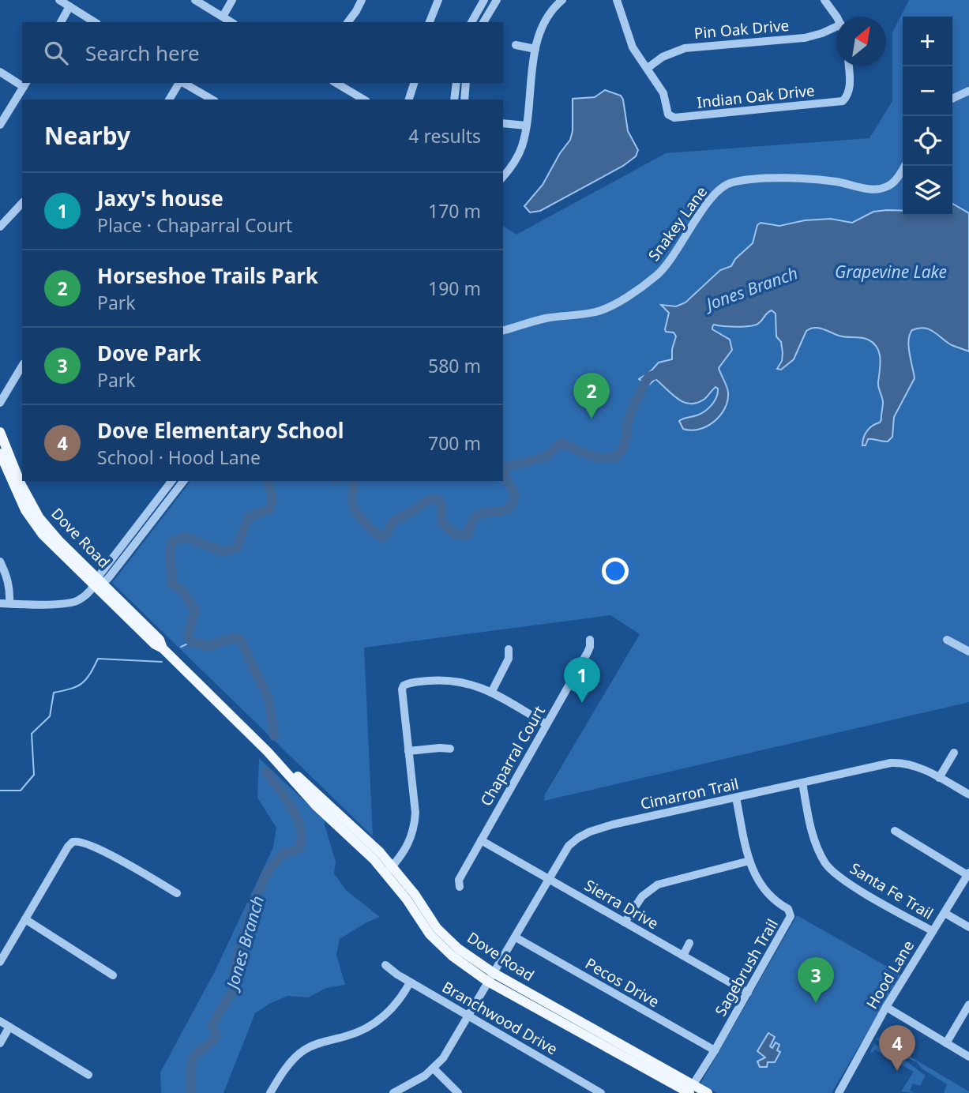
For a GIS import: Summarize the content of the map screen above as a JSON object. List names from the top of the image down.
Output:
{
  "streets": {
    "main road": ["Dove Road"],
    "street": [
      "Pin Oak Drive",
      "Indian Oak Drive",
      "Snakey Lane",
      "Chaparral Court",
      "Cimarron Trail",
      "Santa Fe Trail",
      "Sierra Drive",
      "Sagebrush Trail",
      "Hood Lane",
      "Pecos Drive",
      "Branchwood Drive"
    ]
  },
  "crossings": [
    ["Pin Oak Drive", "Indian Oak Drive"],
    ["Dove Road", "Cimarron Trail"],
    ["Dove Road", "Sagebrush Trail"],
    ["Chaparral Court", "Sierra Drive"],
    ["Cimarron Trail", "Santa Fe Trail"],
    ["Cimarron Trail", "Sierra Drive"],
    ["Cimarron Trail", "Sagebrush Trail"],
    ["Cimarron Trail", "Pecos Drive"],
    ["Cimarron Trail", "Branchwood Drive"],
    ["Santa Fe Trail", "Hood Lane"],
    ["Sierra Drive", "Sagebrush Trail"],
    ["Sagebrush Trail", "Pecos Drive"]
  ],
  "water": ["Grapevine Lake", "Jones Branch"],
  "north": "top right",
  "page": {
    "map_buttons": ["+", "−"],
    "search": "Search here",
    "heading": ["Nearby", "4 results"],
    "list": [
      {
        "mark": "1",
        "name": "Jaxy's house",
        "note": "Place · Chaparral Court",
        "value": "170 m"
      },
      {
        "mark": "2",
        "name": "Horseshoe Trails Park",
        "note": "Park",
        "value": "190 m"
      },
      {
        "mark": "3",
        "name": "Dove Park",
        "note": "Park",
        "value": "580 m"
      },
      {
        "mark": "4",
        "name": "Dove Elementary School",
        "note": "School · Hood Lane",
        "value": "700 m"
      }
    ],
    "pins": [
      "2",
      "1",
      "3",
      "4"
    ]
  }
}
